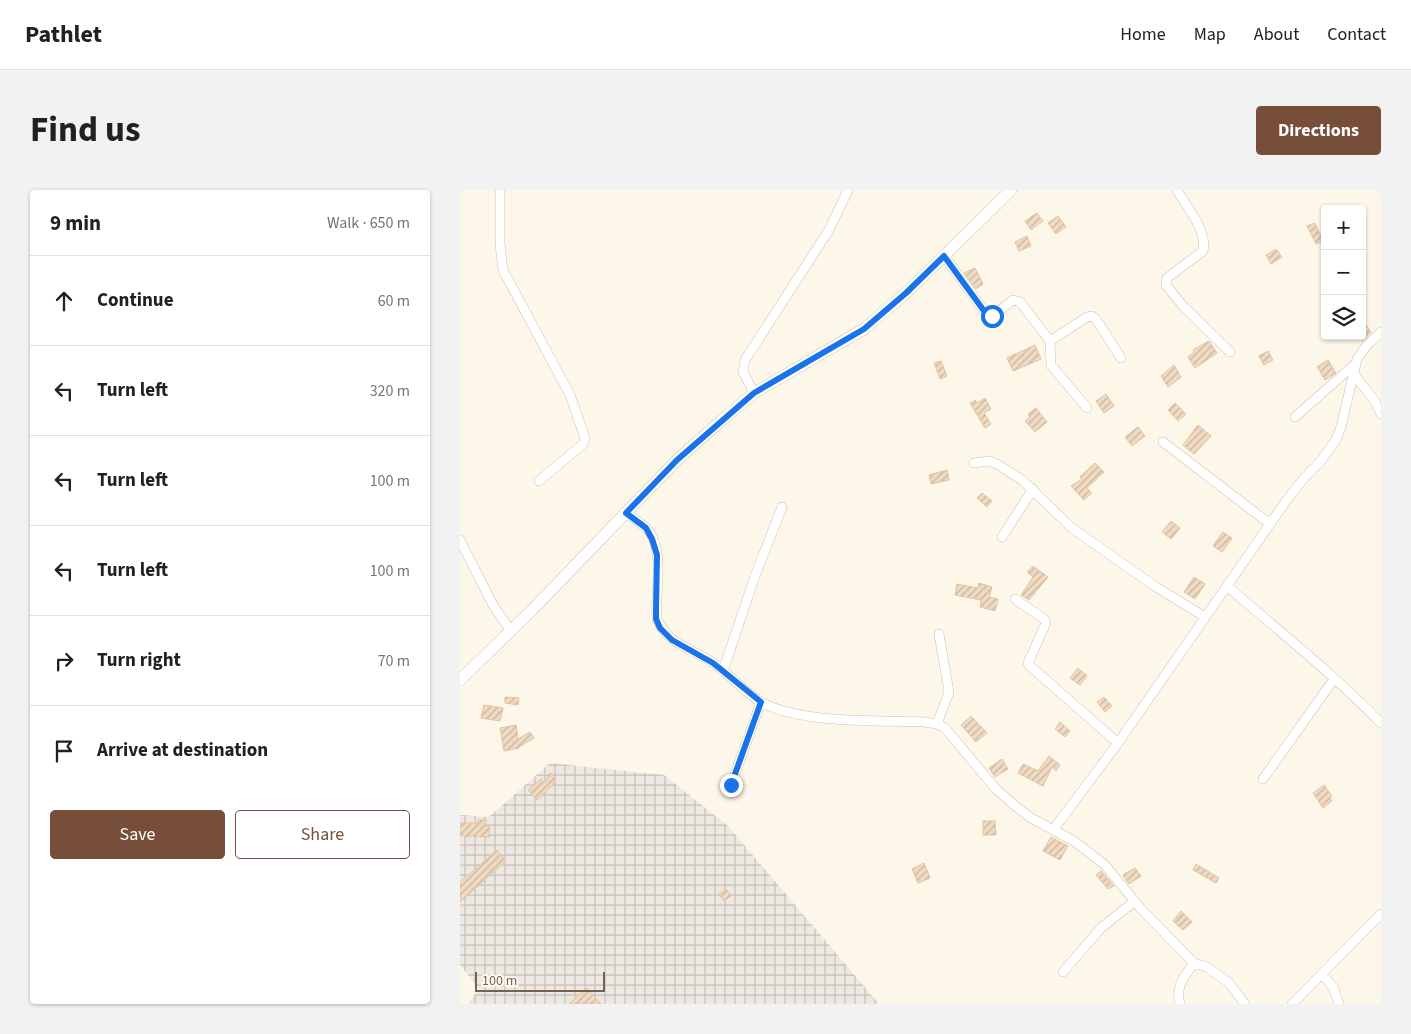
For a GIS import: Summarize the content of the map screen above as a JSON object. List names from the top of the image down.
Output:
{
  "scale_bar": "100 m",
  "page": {
    "header": "Pathlet",
    "nav": [
      "Home",
      "Map",
      "About",
      "Contact"
    ],
    "title": "Find us",
    "buttons": [
      "Directions",
      ["Save", "Share"]
    ],
    "heading": ["9 min", "Walk · 650 m"],
    "map_buttons": ["+", "−"],
    "list": [
      ["Continue", "60 m"],
      ["Turn left", "320 m"],
      ["Turn left", "100 m"],
      ["Turn left", "100 m"],
      ["Turn right", "70 m"],
      "Arrive at destination"
    ],
    "scale": "100 m"
  }
}
